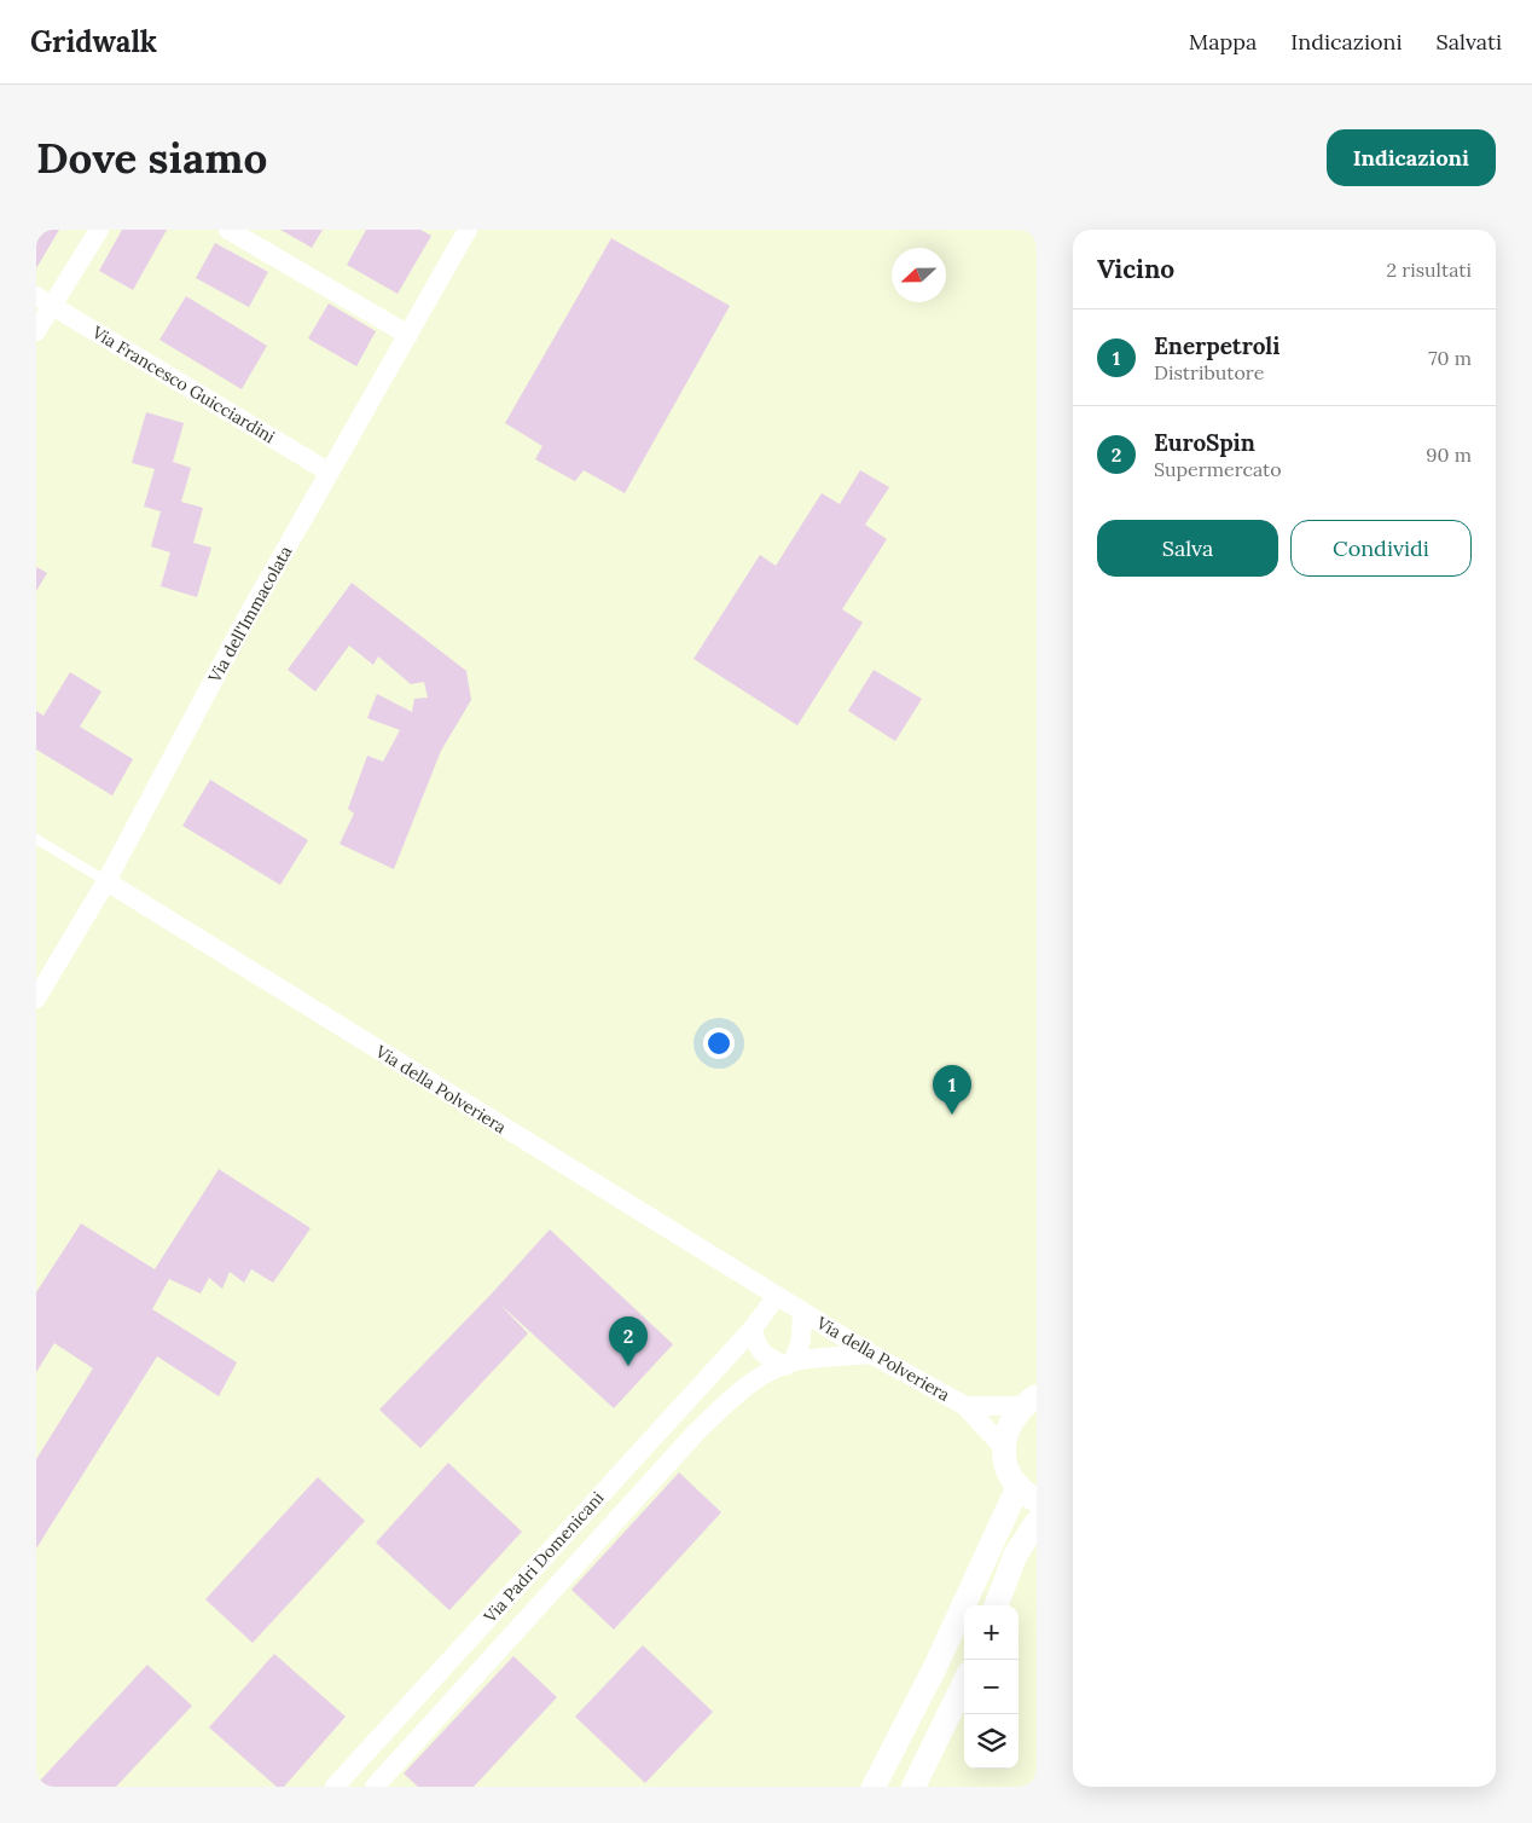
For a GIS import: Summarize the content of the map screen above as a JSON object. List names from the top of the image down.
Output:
{
  "streets": {
    "street": [
      "Via Francesco Guicciardini",
      "Via dell'Immacolata",
      "Via della Polveriera",
      "Via Padri Domenicani"
    ]
  },
  "crossings": [
    ["Via Francesco Guicciardini", "Via dell'Immacolata"],
    ["Via dell'Immacolata", "Via della Polveriera"],
    ["Via della Polveriera", "Via Padri Domenicani"]
  ],
  "north": "left",
  "page": {
    "header": "Gridwalk",
    "nav": ["Mappa", "Indicazioni", "Salvati"],
    "buttons": [
      "Indicazioni",
      ["Salva", "Condividi"]
    ],
    "title": "Dove siamo",
    "heading": ["Vicino", "2 risultati"],
    "list": [
      {
        "mark": "1",
        "name": "Enerpetroli",
        "note": "Distributore",
        "value": "70 m"
      },
      {
        "mark": "2",
        "name": "EuroSpin",
        "note": "Supermercato",
        "value": "90 m"
      }
    ],
    "pins": ["1", "2"],
    "map_buttons": ["+", "−"]
  }
}
